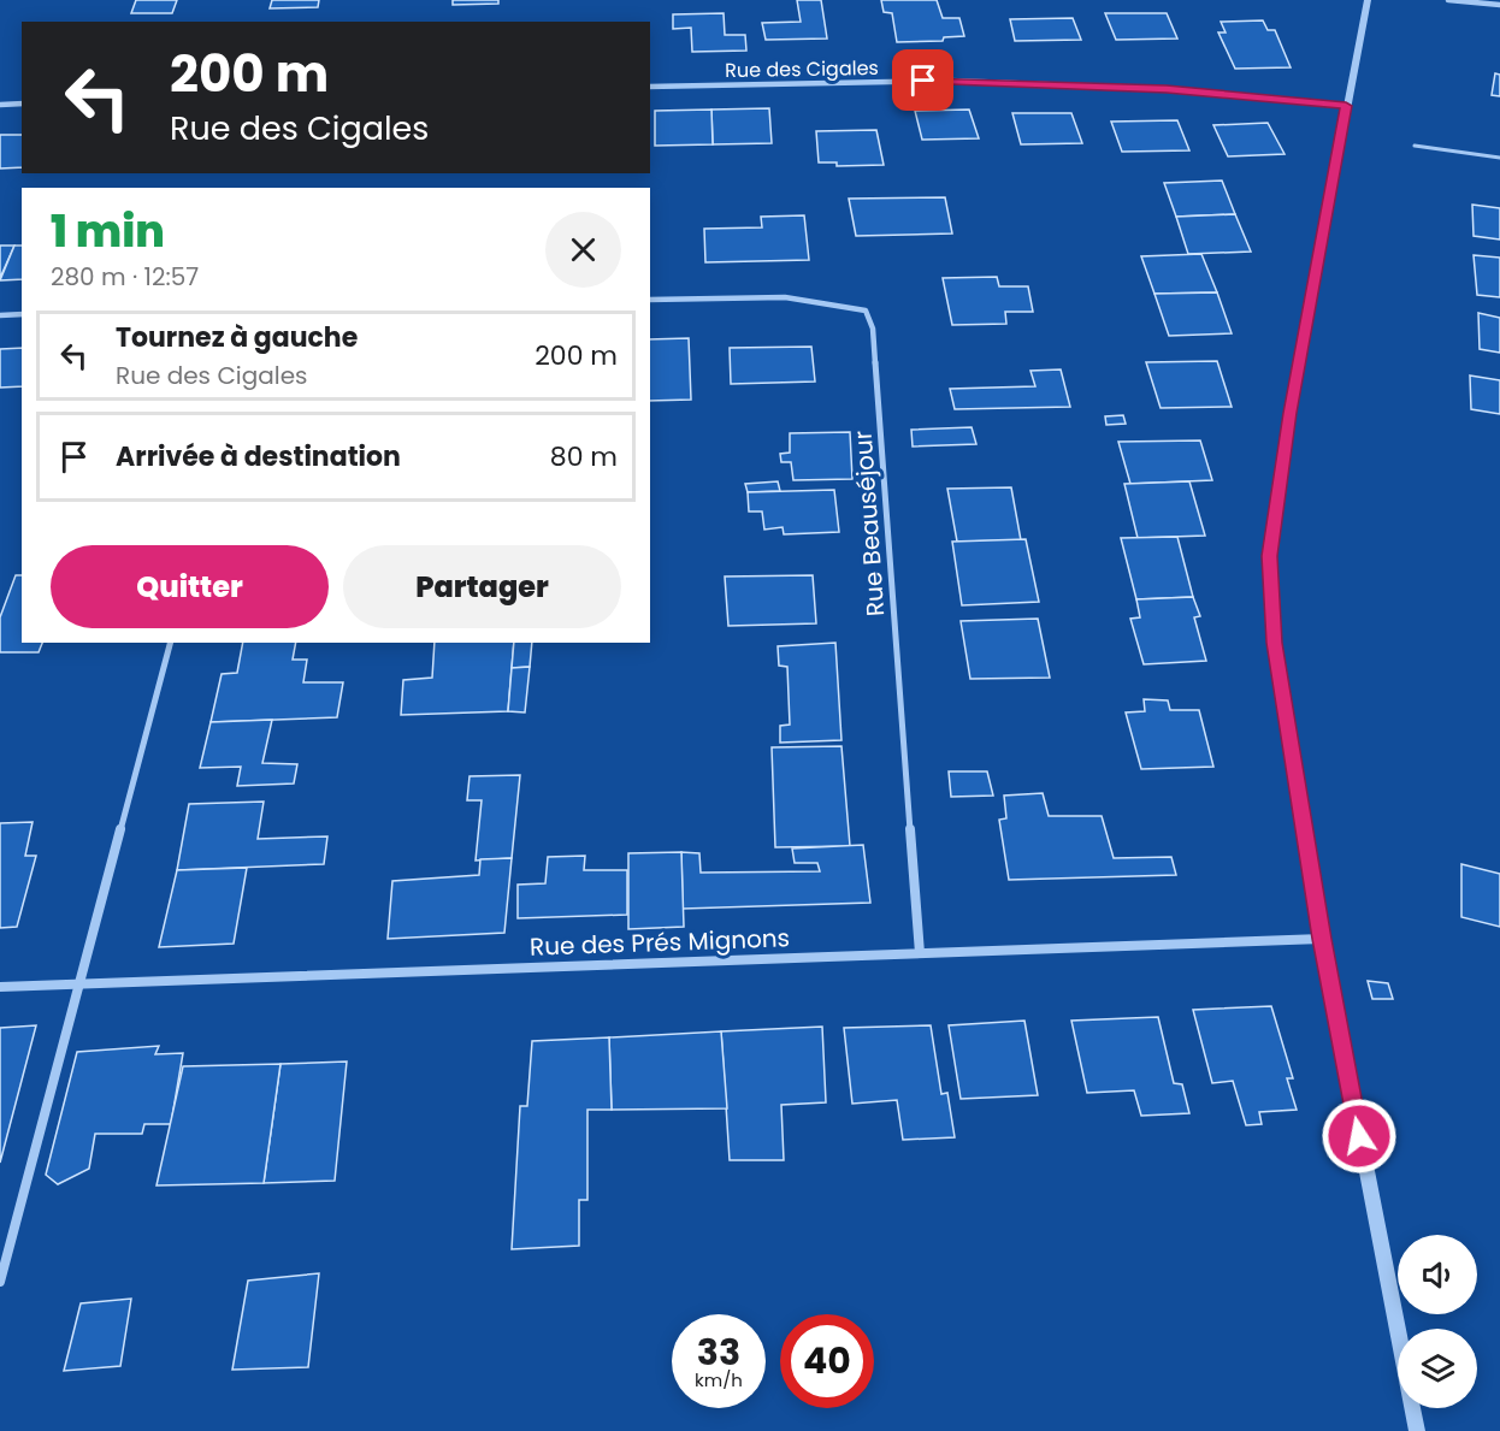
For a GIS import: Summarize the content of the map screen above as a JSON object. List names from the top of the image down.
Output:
{
  "streets": {
    "street": ["Rue des Cigales", "Rue Beauséjour", "Rue des Prés Mignons"]
  },
  "crossings": [
    ["Rue Beauséjour", "Rue des Prés Mignons"]
  ],
  "page": {
    "turn": ["200 m", "Rue des Cigales"],
    "heading": ["1 min", "280 m · 12:57"],
    "list": [
      {
        "name": "Tournez à gauche",
        "note": "Rue des Cigales",
        "value": "200 m"
      },
      {
        "name": "Arrivée à destination",
        "value": "80 m"
      }
    ],
    "buttons": ["Quitter", "Partager"],
    "speed": "33 km/h",
    "limit": "40"
  }
}
